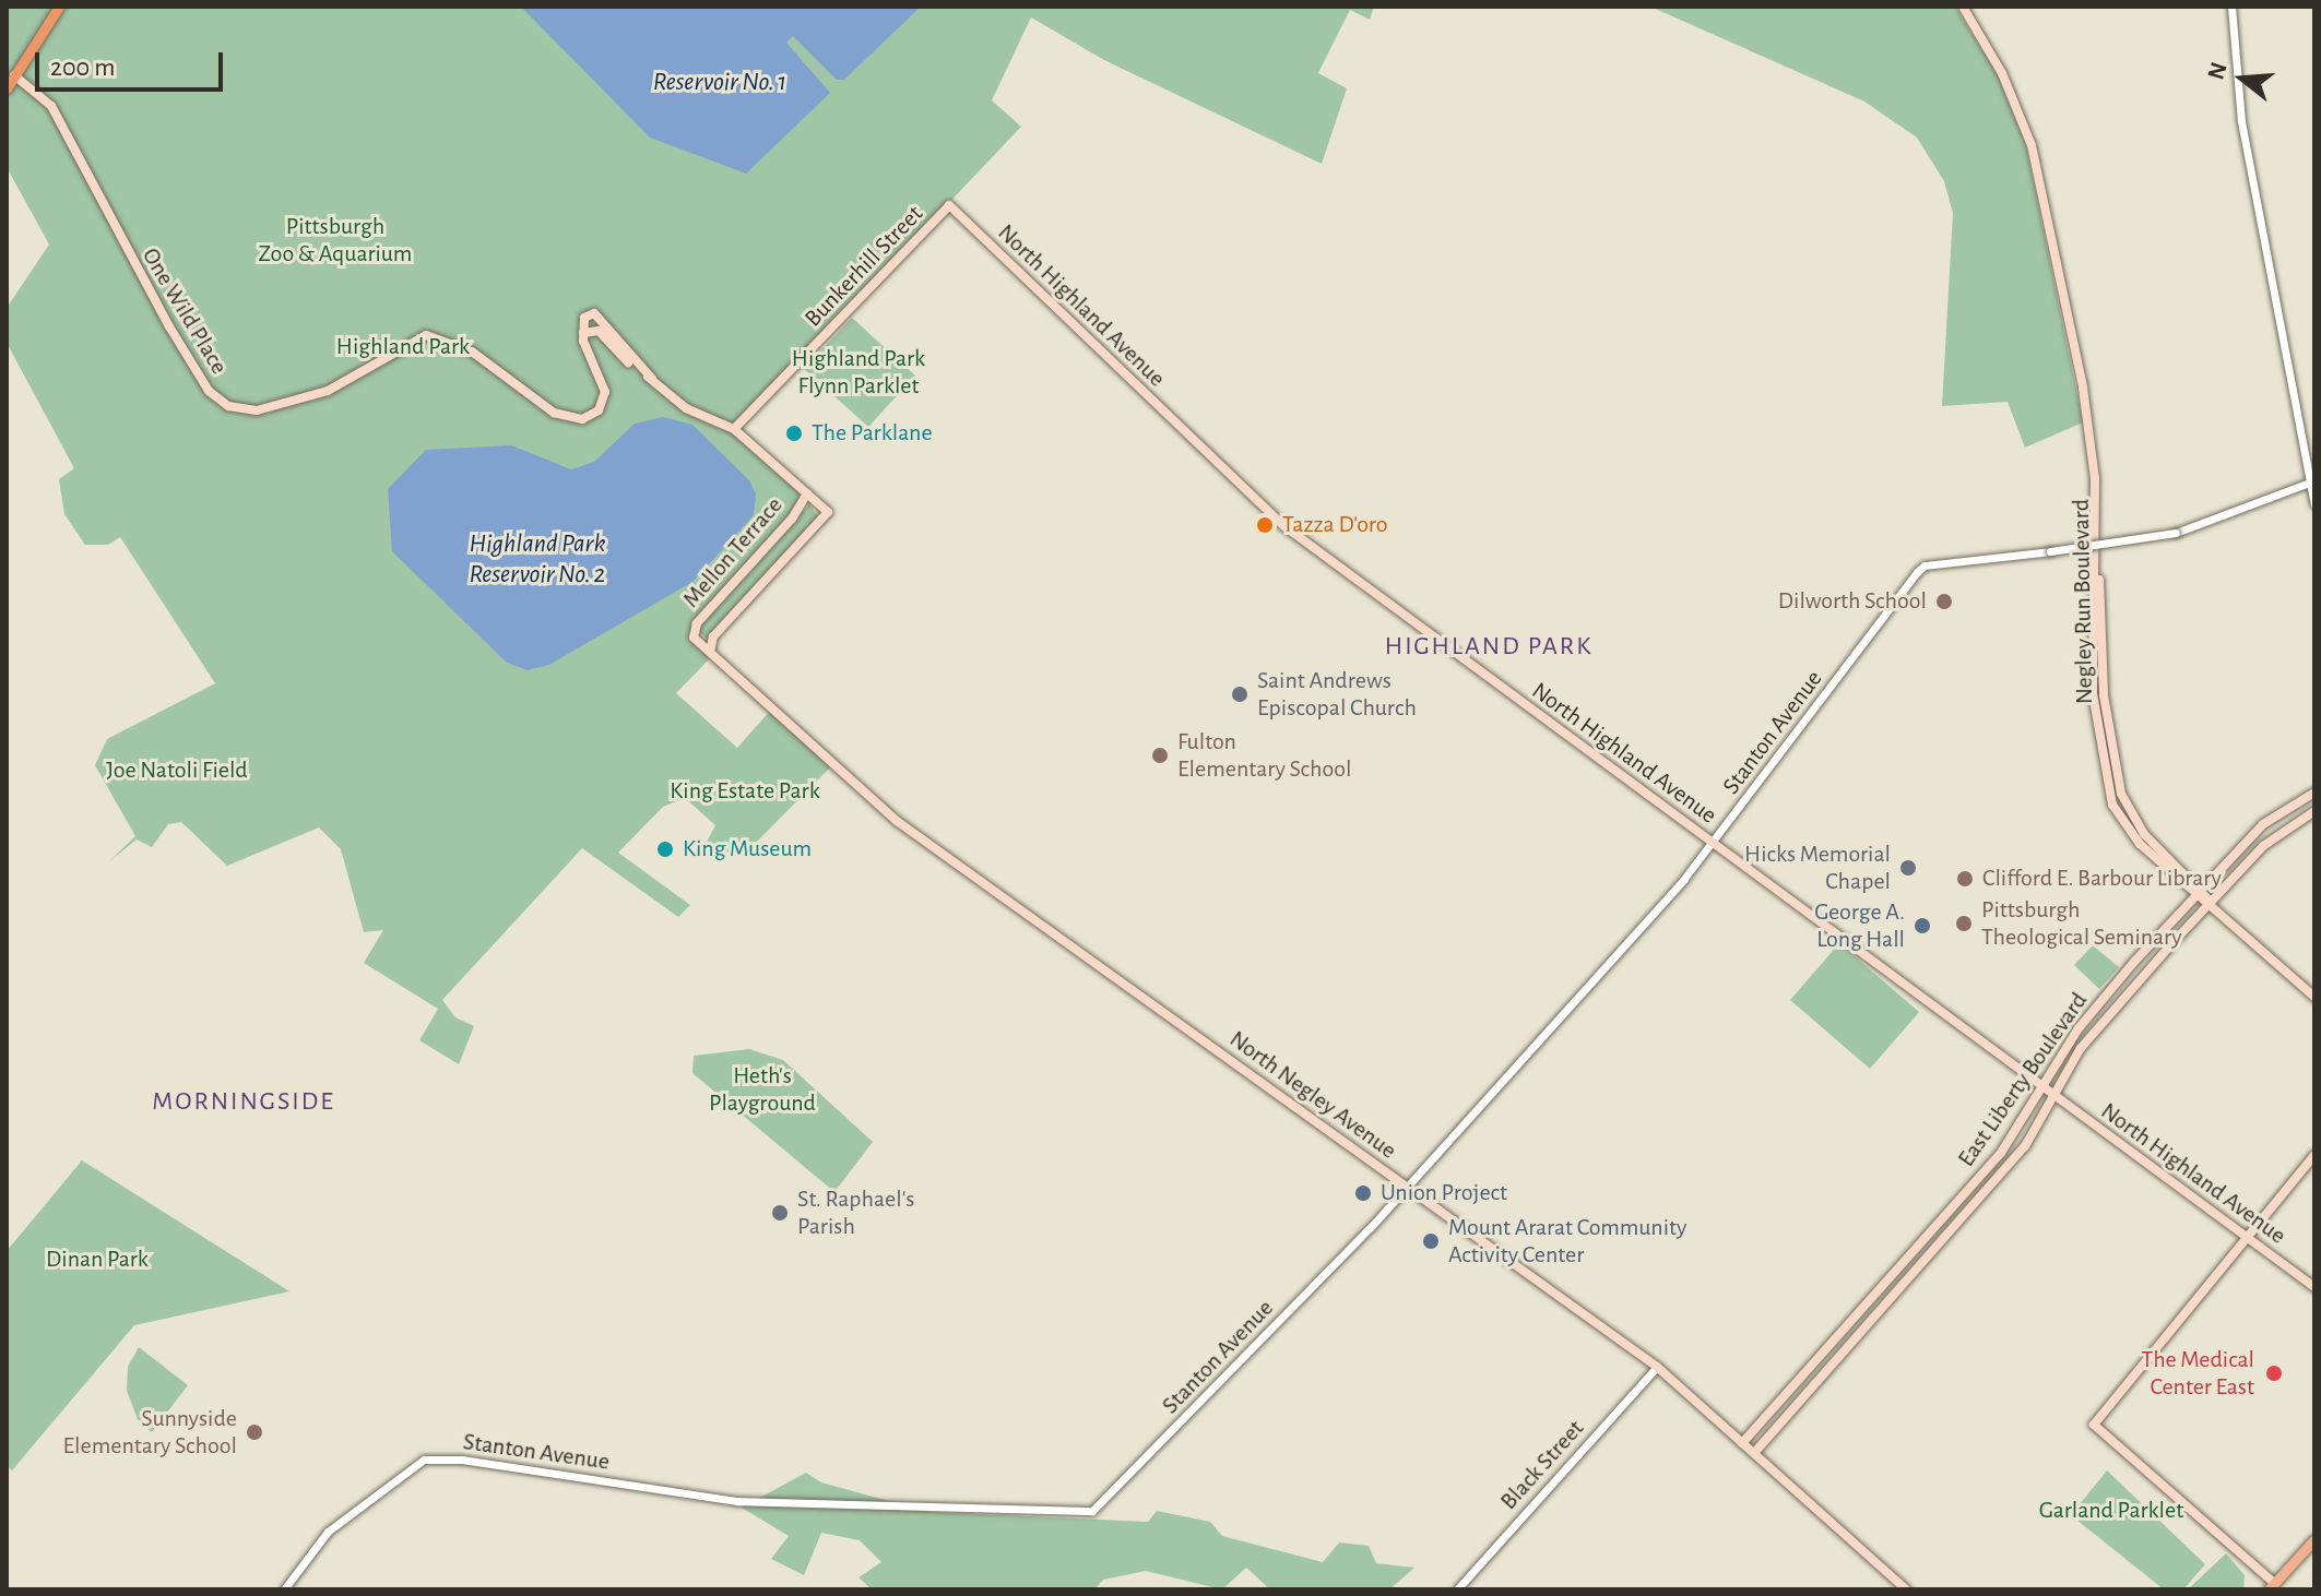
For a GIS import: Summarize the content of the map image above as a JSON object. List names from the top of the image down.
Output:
{
  "streets": {
    "main road": [
      "Bunkerhill Street",
      "North Highland Avenue",
      "One Wild Place",
      "Mellon Terrace",
      "Negley Run Boulevard",
      "East Liberty Boulevard",
      "North Negley Avenue"
    ],
    "street": ["Stanton Avenue", "Black Street"]
  },
  "crossings": [
    ["Bunkerhill Street", "North Highland Avenue"],
    ["Bunkerhill Street", "One Wild Place"],
    ["North Highland Avenue", "Stanton Avenue"],
    ["North Highland Avenue", "East Liberty Boulevard"],
    ["One Wild Place", "Mellon Terrace"],
    ["Mellon Terrace", "North Negley Avenue"],
    ["Negley Run Boulevard", "East Liberty Boulevard"],
    ["Stanton Avenue", "North Negley Avenue"],
    ["East Liberty Boulevard", "North Negley Avenue"],
    ["North Negley Avenue", "Black Street"]
  ],
  "districts": ["HIGHLAND PARK", "MORNINGSIDE"],
  "water": ["Reservoir No. 1", "Highland Park Reservoir No. 2"],
  "parks": [
    "Pittsburgh Zoo & Aquarium",
    "Highland Park",
    "Highland Park Flynn Parklet",
    "Joe Natoli Field",
    "King Estate Park",
    "Heth's Playground",
    "Dinan Park",
    "Garland Parklet"
  ],
  "places": [
    "The Parklane",
    "Tazza D'oro",
    "Dilworth School",
    "Saint Andrews Episcopal Church",
    "Fulton Elementary School",
    "King Museum",
    "Hicks Memorial Chapel",
    "Clifford E. Barbour Library",
    "Pittsburgh Theological Seminary",
    "George A. Long Hall",
    "Union Project",
    "St. Raphael's Parish",
    "Mount Ararat Community Activity Center",
    "The Medical Center East",
    "Sunnyside Elementary School"
  ],
  "scale_bar": "200 m",
  "north": "left"
}
